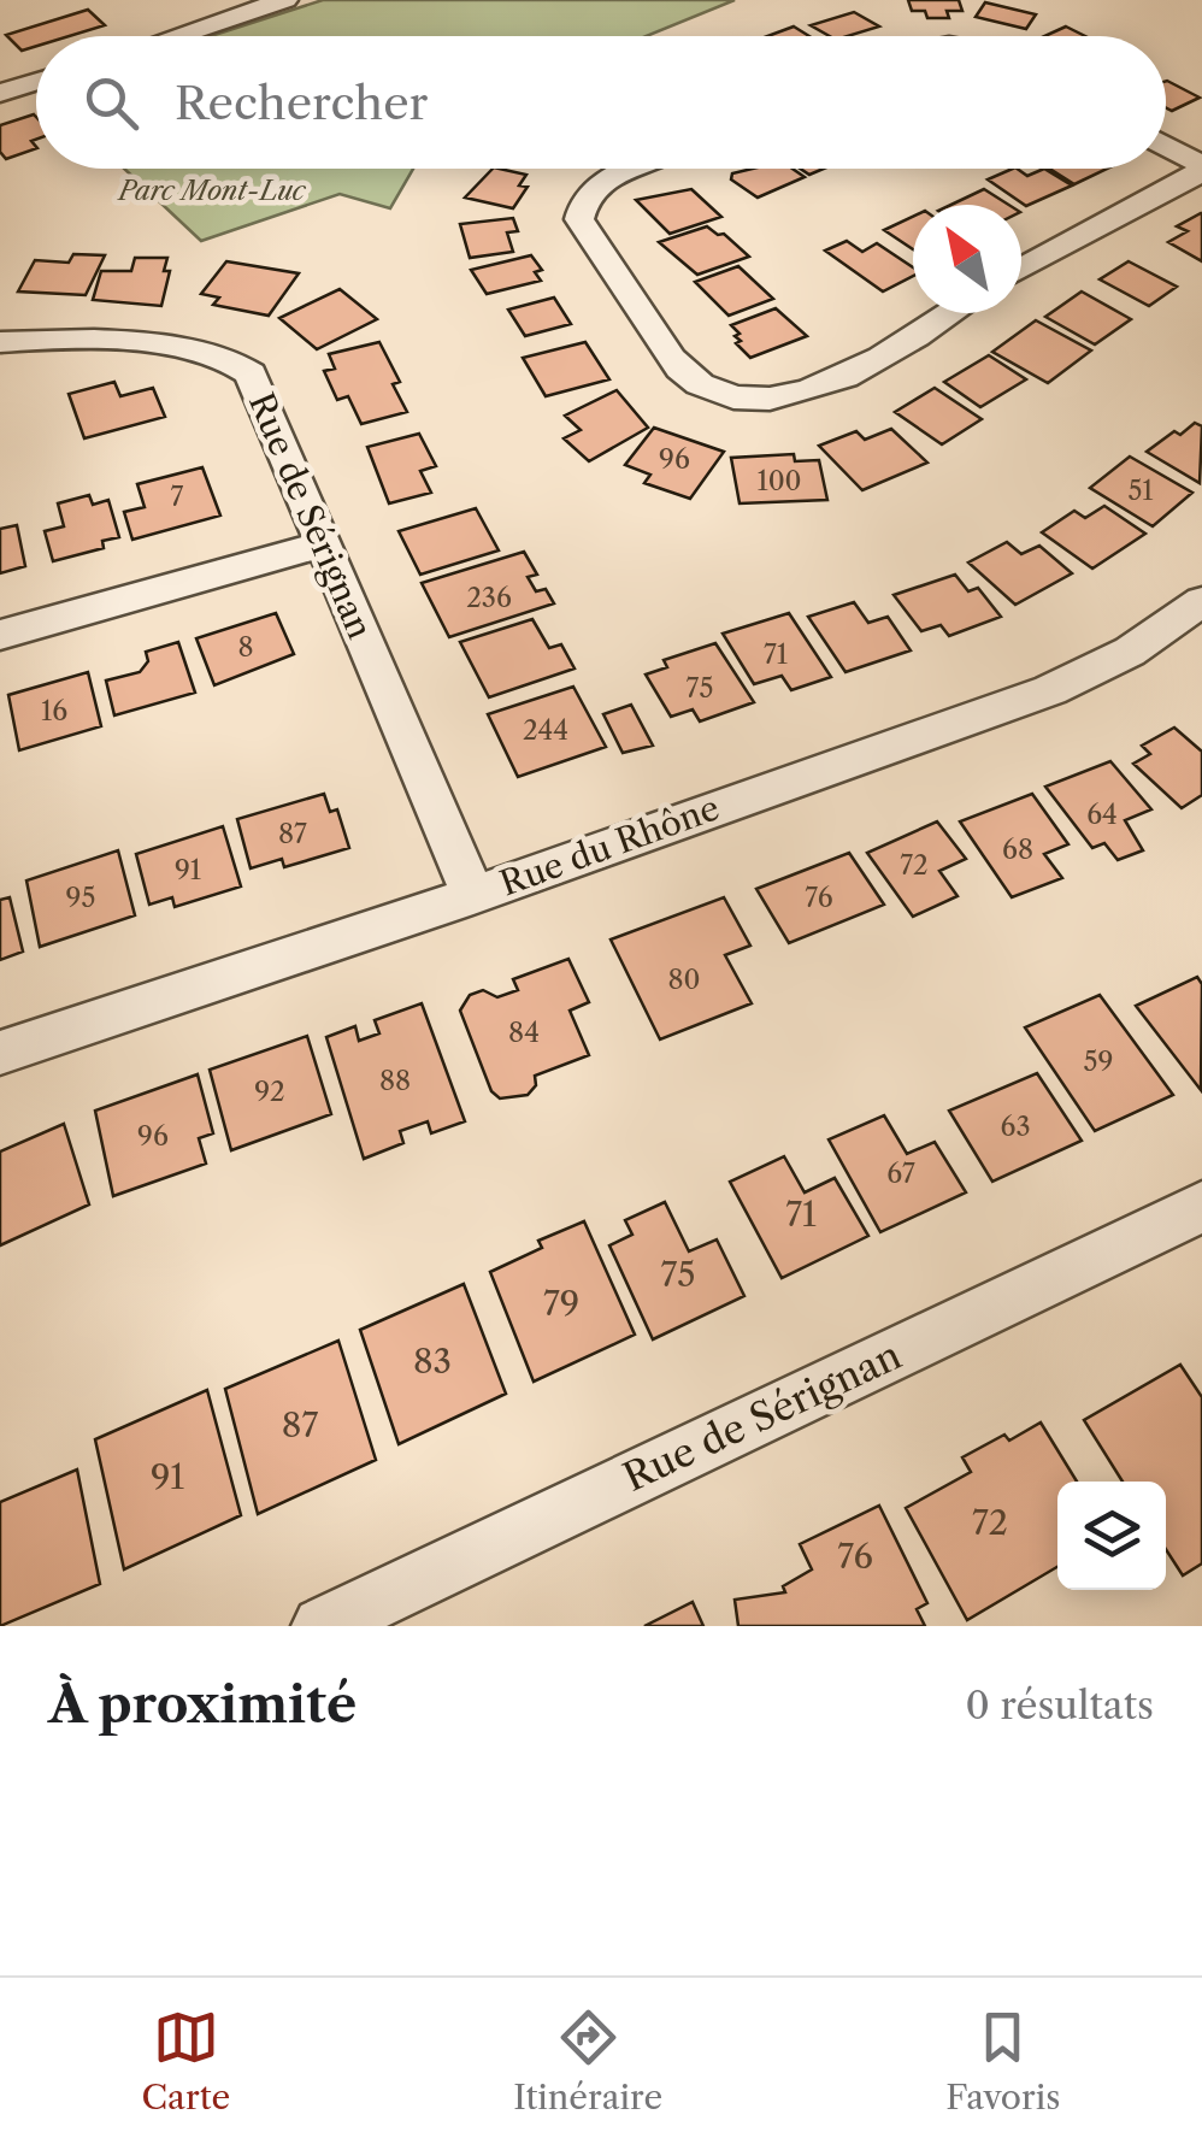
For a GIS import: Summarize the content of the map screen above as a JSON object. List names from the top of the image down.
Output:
{
  "streets": {
    "street": ["Rue de Sérignan", "Rue du Rhône"]
  },
  "crossings": [
    ["Rue de Sérignan", "Rue du Rhône"]
  ],
  "parks": ["Parc Mont-Luc"],
  "house_numbers": [
    "96",
    "100",
    "51",
    "7",
    "236",
    "8",
    "71",
    "75",
    "16",
    "244",
    "64",
    "87",
    "68",
    "72",
    "91",
    "95",
    "76",
    "80",
    "84",
    "59",
    "88",
    "92",
    "63",
    "96",
    "67",
    "71",
    "75",
    "79",
    "83",
    "87",
    "91",
    "72",
    "76"
  ],
  "north": "top left",
  "page": {
    "search": "Rechercher",
    "heading": ["À proximité", "0 résultats"],
    "nav": ["Carte", "Itinéraire", "Favoris"]
  }
}
